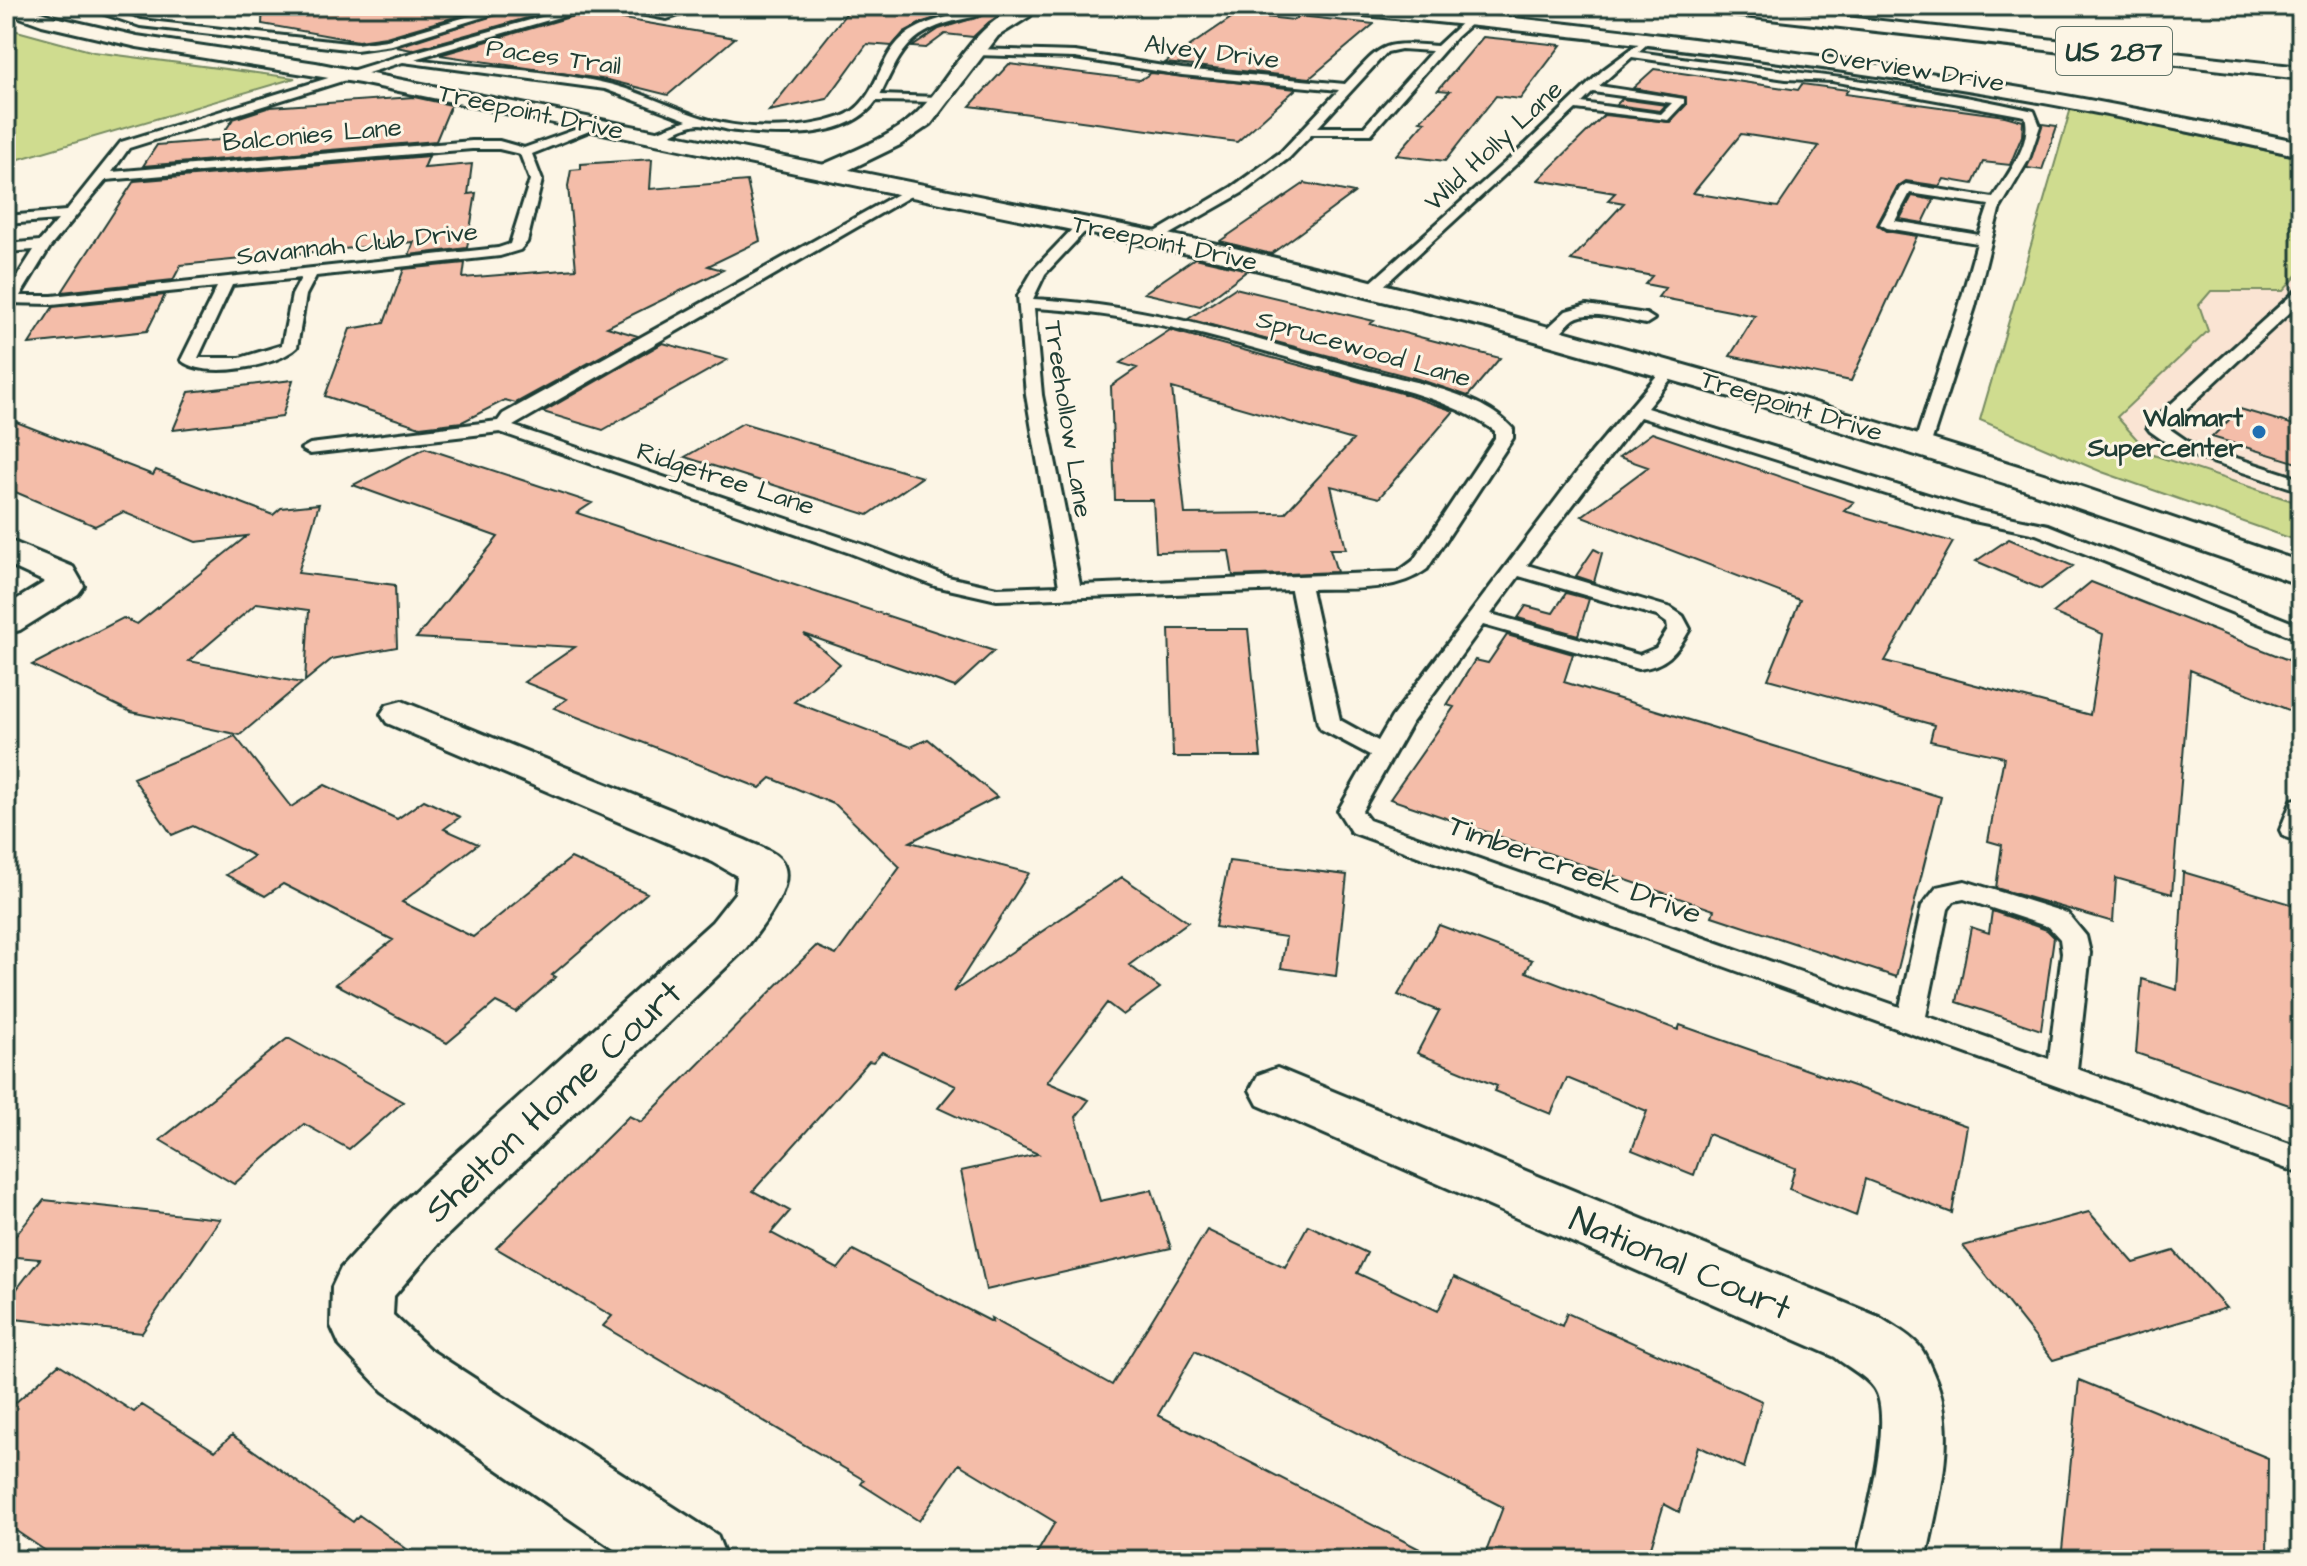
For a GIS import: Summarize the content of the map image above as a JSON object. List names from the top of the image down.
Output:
{
  "streets": {
    "main road": [
      "US 287",
      "Treepoint Drive",
      "Shelton Home Court",
      "National Court"
    ],
    "lane": [
      "Alvey Drive",
      "Paces Trail",
      "Overview Drive",
      "Balconies Lane",
      "Wild Holly Lane",
      "Savannah Club Drive",
      "Sprucewood Lane",
      "Treehollow Lane",
      "Ridgetree Lane",
      "Timbercreek Drive"
    ]
  },
  "crossings": [
    ["Paces Trail", "Treepoint Drive"],
    ["Paces Trail", "Balconies Lane"],
    ["Paces Trail", "Savannah Club Drive"],
    ["Overview Drive", "Treepoint Drive"],
    ["Overview Drive", "Wild Holly Lane"],
    ["Treepoint Drive", "Wild Holly Lane"],
    ["Treepoint Drive", "Treehollow Lane"],
    ["Treepoint Drive", "Timbercreek Drive"],
    ["Balconies Lane", "Savannah Club Drive"],
    ["Sprucewood Lane", "Treehollow Lane"],
    ["Sprucewood Lane", "Ridgetree Lane"],
    ["Treehollow Lane", "Ridgetree Lane"]
  ],
  "places": ["Walmart Supercenter"]
}
